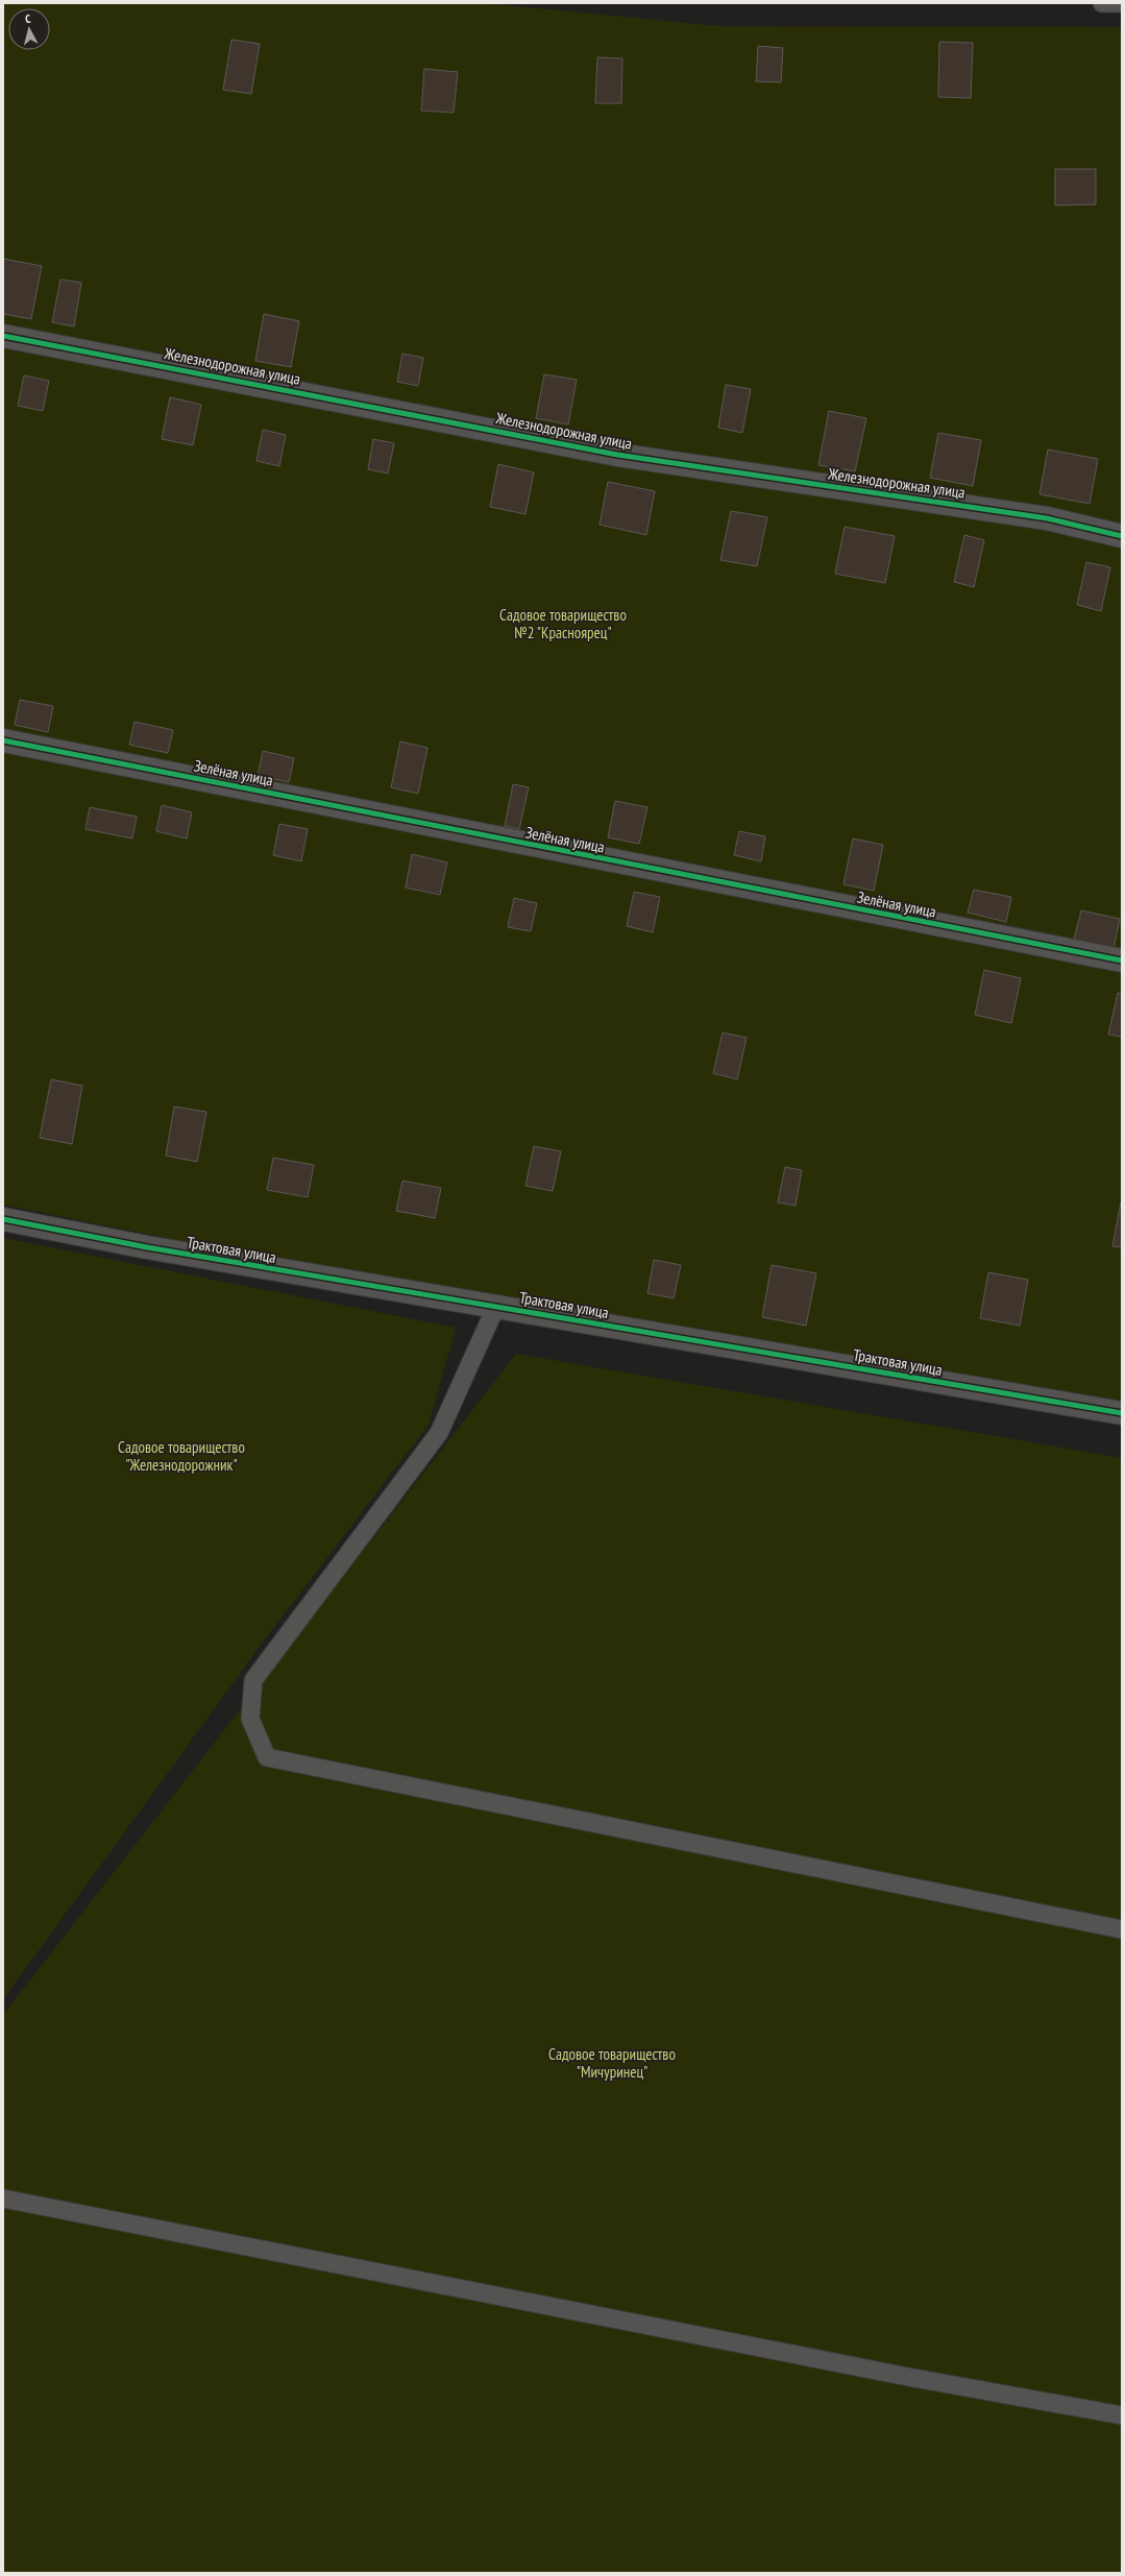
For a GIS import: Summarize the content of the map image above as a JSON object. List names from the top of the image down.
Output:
{
  "streets": {
    "street": ["Железнодорожная улица", "Зелёная улица", "Трактовая улица"]
  },
  "parks": ["Садовое товарищество №2 \"Красноярец\"", "Садовое товарищество \"Железнодорожник\"", "Садовое товарищество \"Мичуринец\""],
  "north": "top"
}
